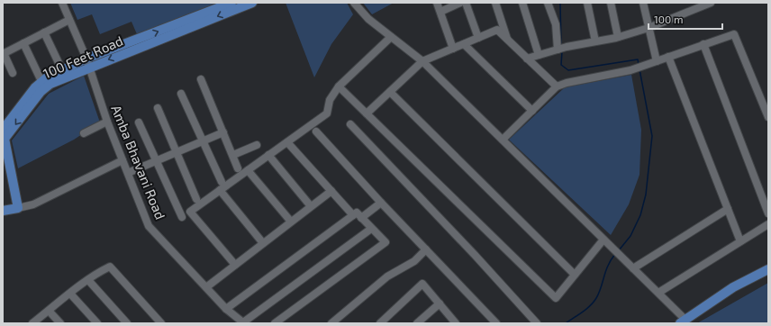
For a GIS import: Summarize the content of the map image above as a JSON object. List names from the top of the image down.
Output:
{
  "streets": {
    "main road": ["100 Feet Road"],
    "street": ["Amba Bhavani Road"]
  },
  "crossings": [
    ["100 Feet Road", "Amba Bhavani Road"]
  ],
  "scale_bar": "100 m"
}
